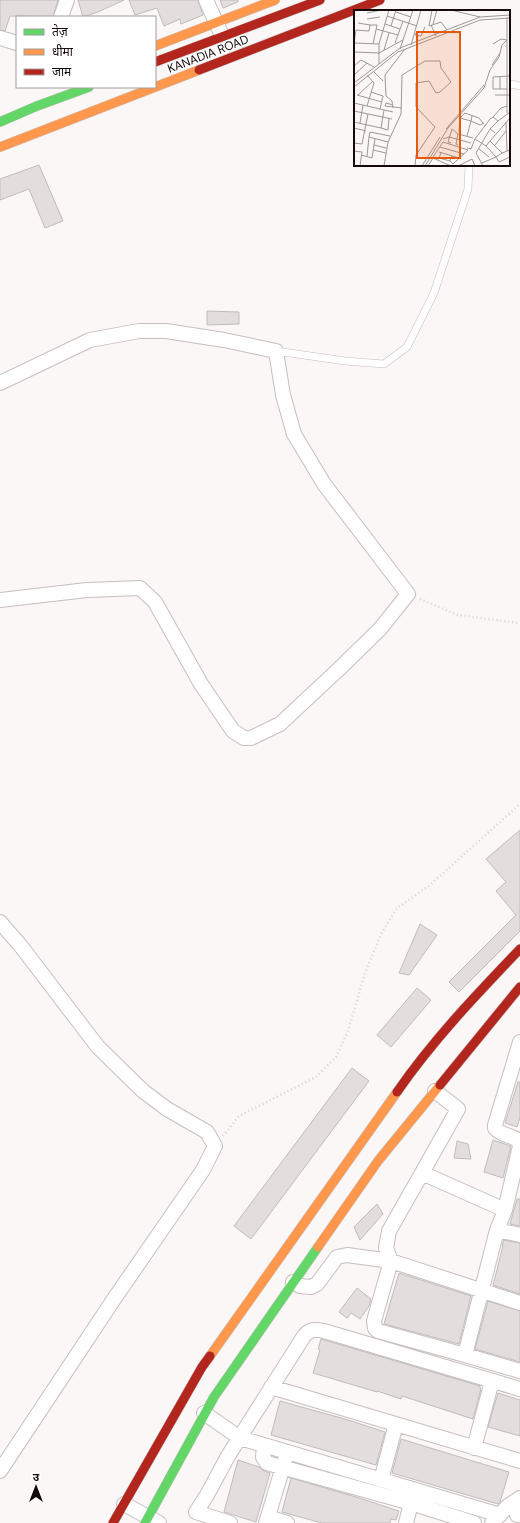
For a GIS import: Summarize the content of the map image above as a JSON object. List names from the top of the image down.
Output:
{
  "streets": {
    "street": ["KANADIA ROAD"]
  },
  "legend": ["तेज़", "धीमा", "जाम"],
  "north": "top"
}
